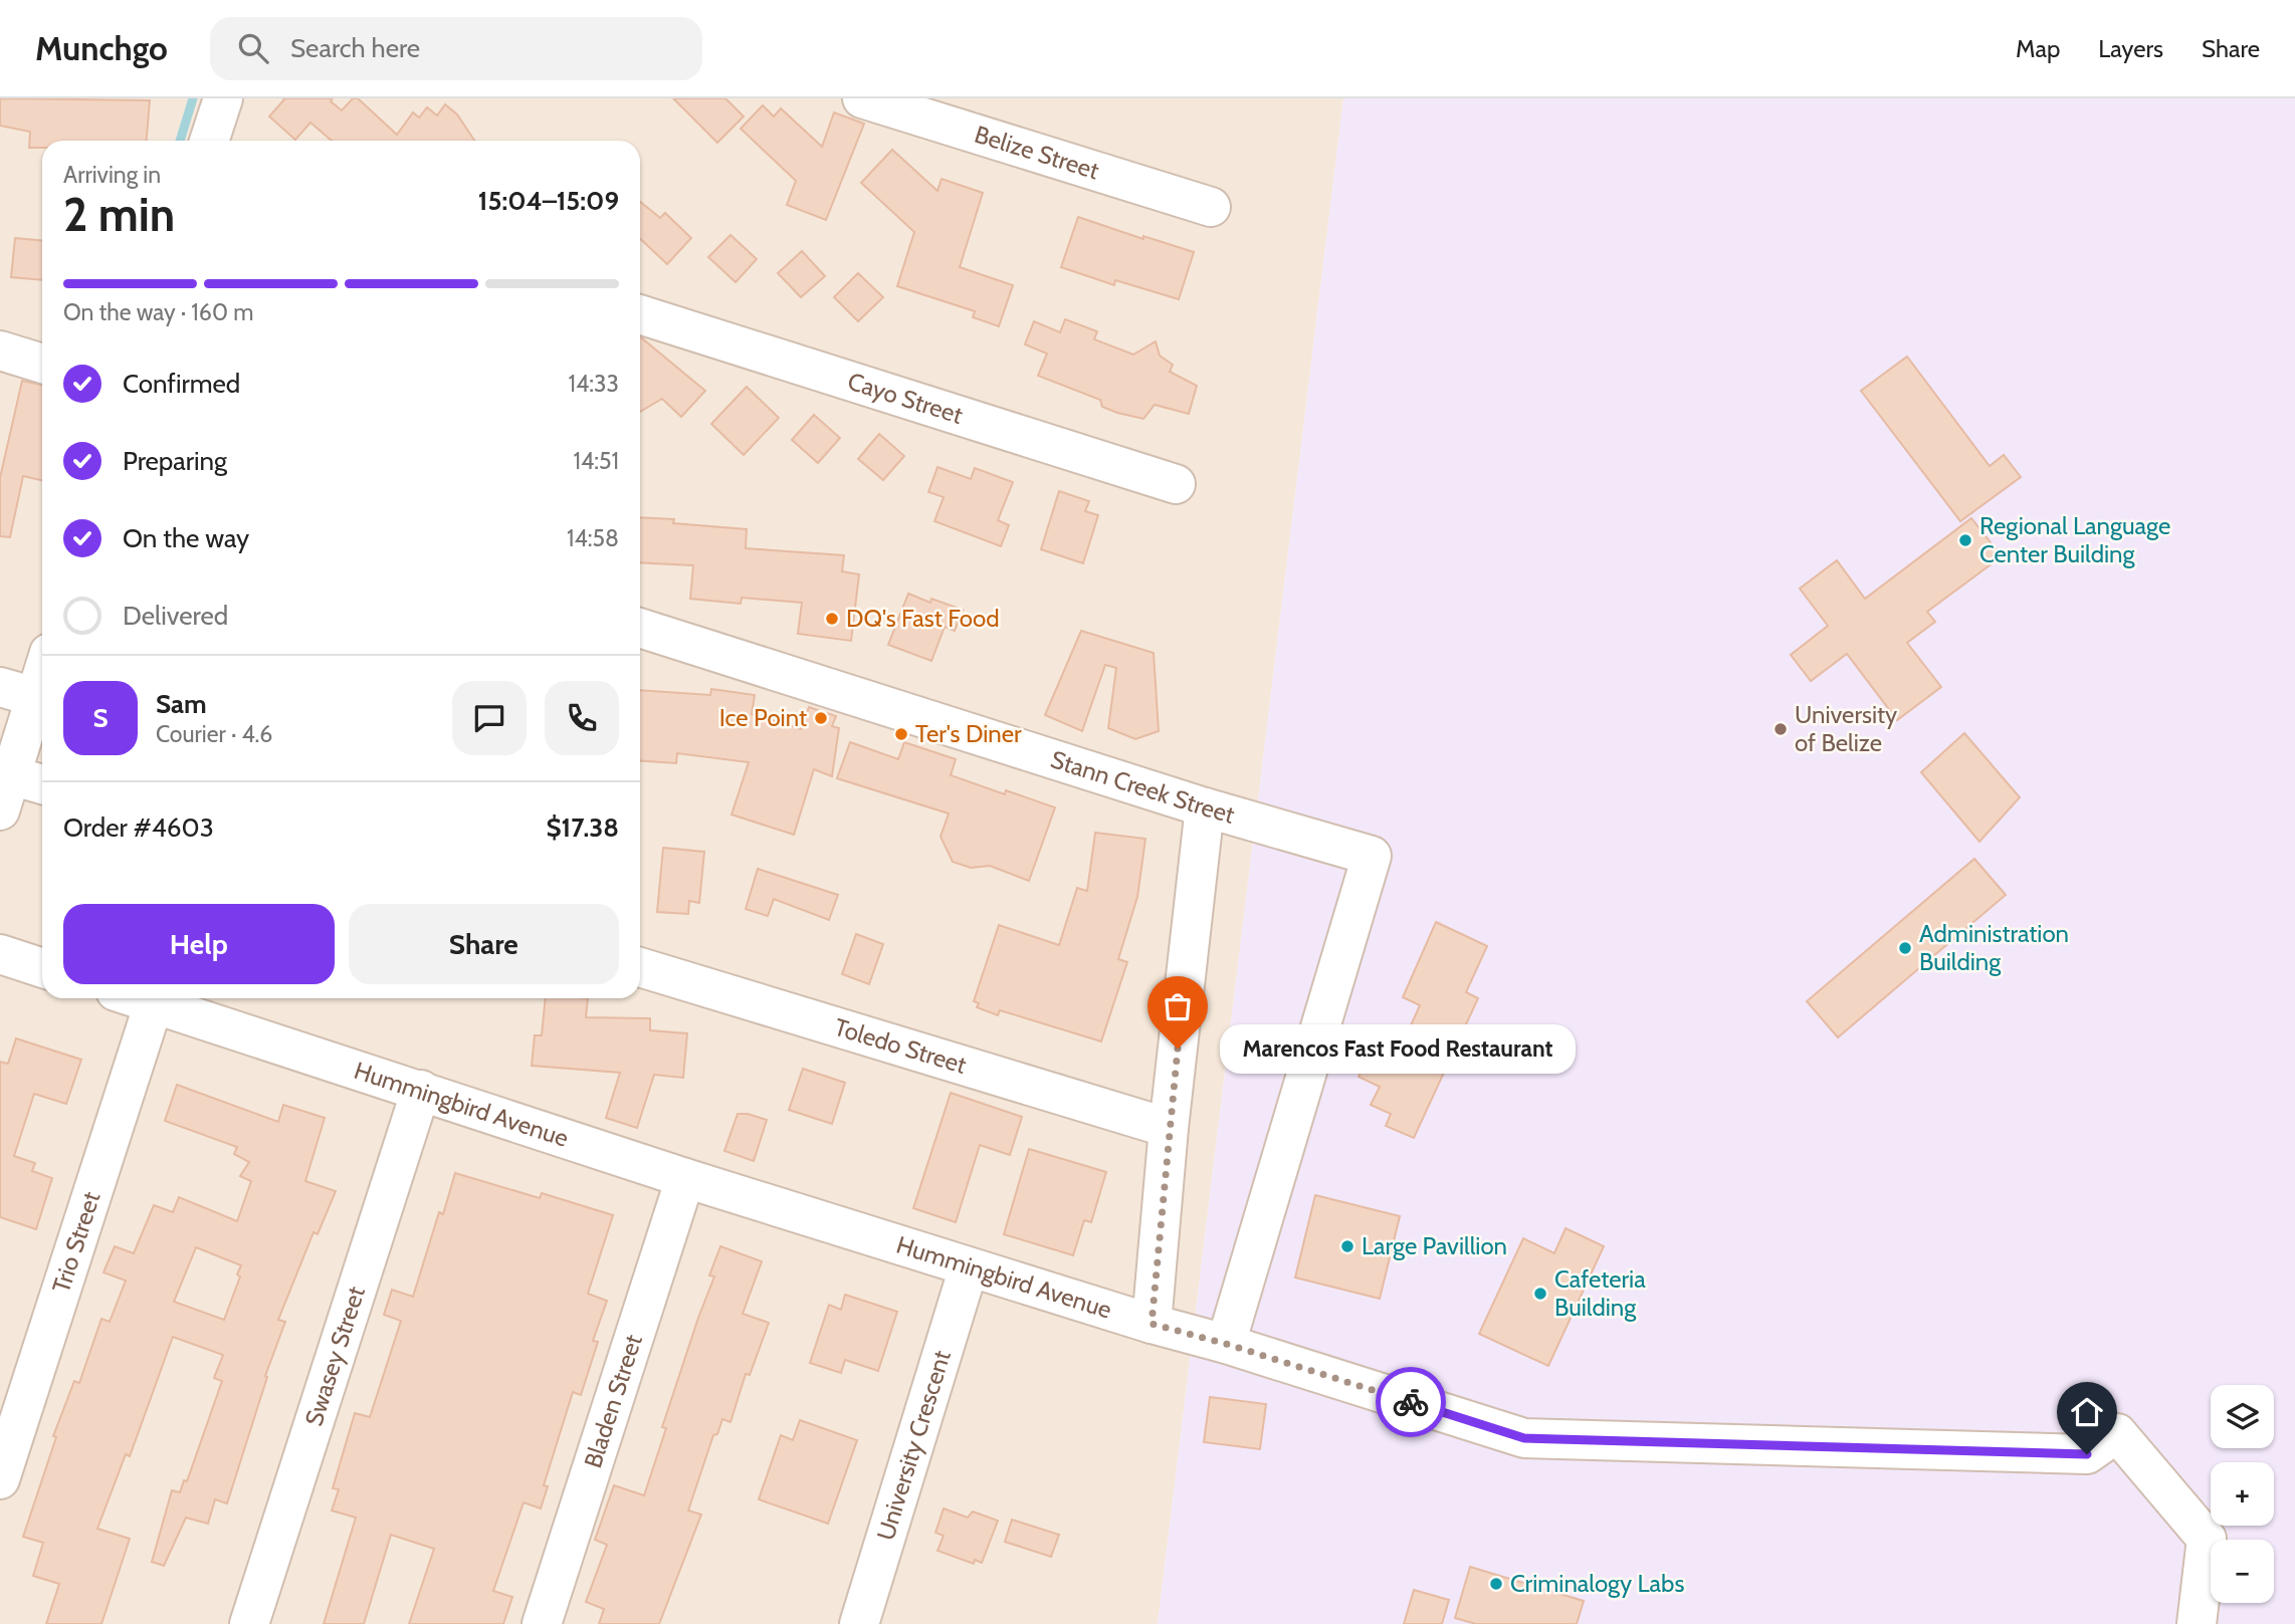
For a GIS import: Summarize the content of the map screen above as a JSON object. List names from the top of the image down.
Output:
{
  "streets": {
    "street": [
      "Belize Street",
      "Cayo Street",
      "Stann Creek Street",
      "Toledo Street",
      "Hummingbird Avenue",
      "Trio Street",
      "Swasey Street",
      "Bladen Street",
      "University Crescent"
    ]
  },
  "crossings": [
    ["Stann Creek Street", "Hummingbird Avenue"],
    ["Hummingbird Avenue", "Trio Street"],
    ["Hummingbird Avenue", "Swasey Street"],
    ["Hummingbird Avenue", "Bladen Street"],
    ["Hummingbird Avenue", "University Crescent"]
  ],
  "places": [
    "Regional Language Center Building",
    "DQ's Fast Food",
    "Ice Point",
    "University of Belize",
    "Ter's Diner",
    "Administration Building",
    "Marencos Fast Food Restaurant",
    "Large Pavillion",
    "Cafeteria Building",
    "Criminalogy Labs"
  ],
  "page": {
    "header": "Munchgo",
    "search": "Search here",
    "nav": ["Map", "Layers", "Share"],
    "heading": ["2 min", "Arriving in", "15:04–15:09"],
    "panel": [
      "Sam",
      "Courier · 4.6",
      "Order #4603",
      "$17.38"
    ],
    "bar": "On the way · 160 m",
    "list": [
      ["Confirmed", "14:33"],
      ["Preparing", "14:51"],
      ["On the way", "14:58"],
      "Delivered"
    ],
    "round": "S",
    "buttons": ["Help", "Share"],
    "bubble": "Marencos Fast Food Restaurant",
    "map_buttons": ["+", "−"]
  }
}
